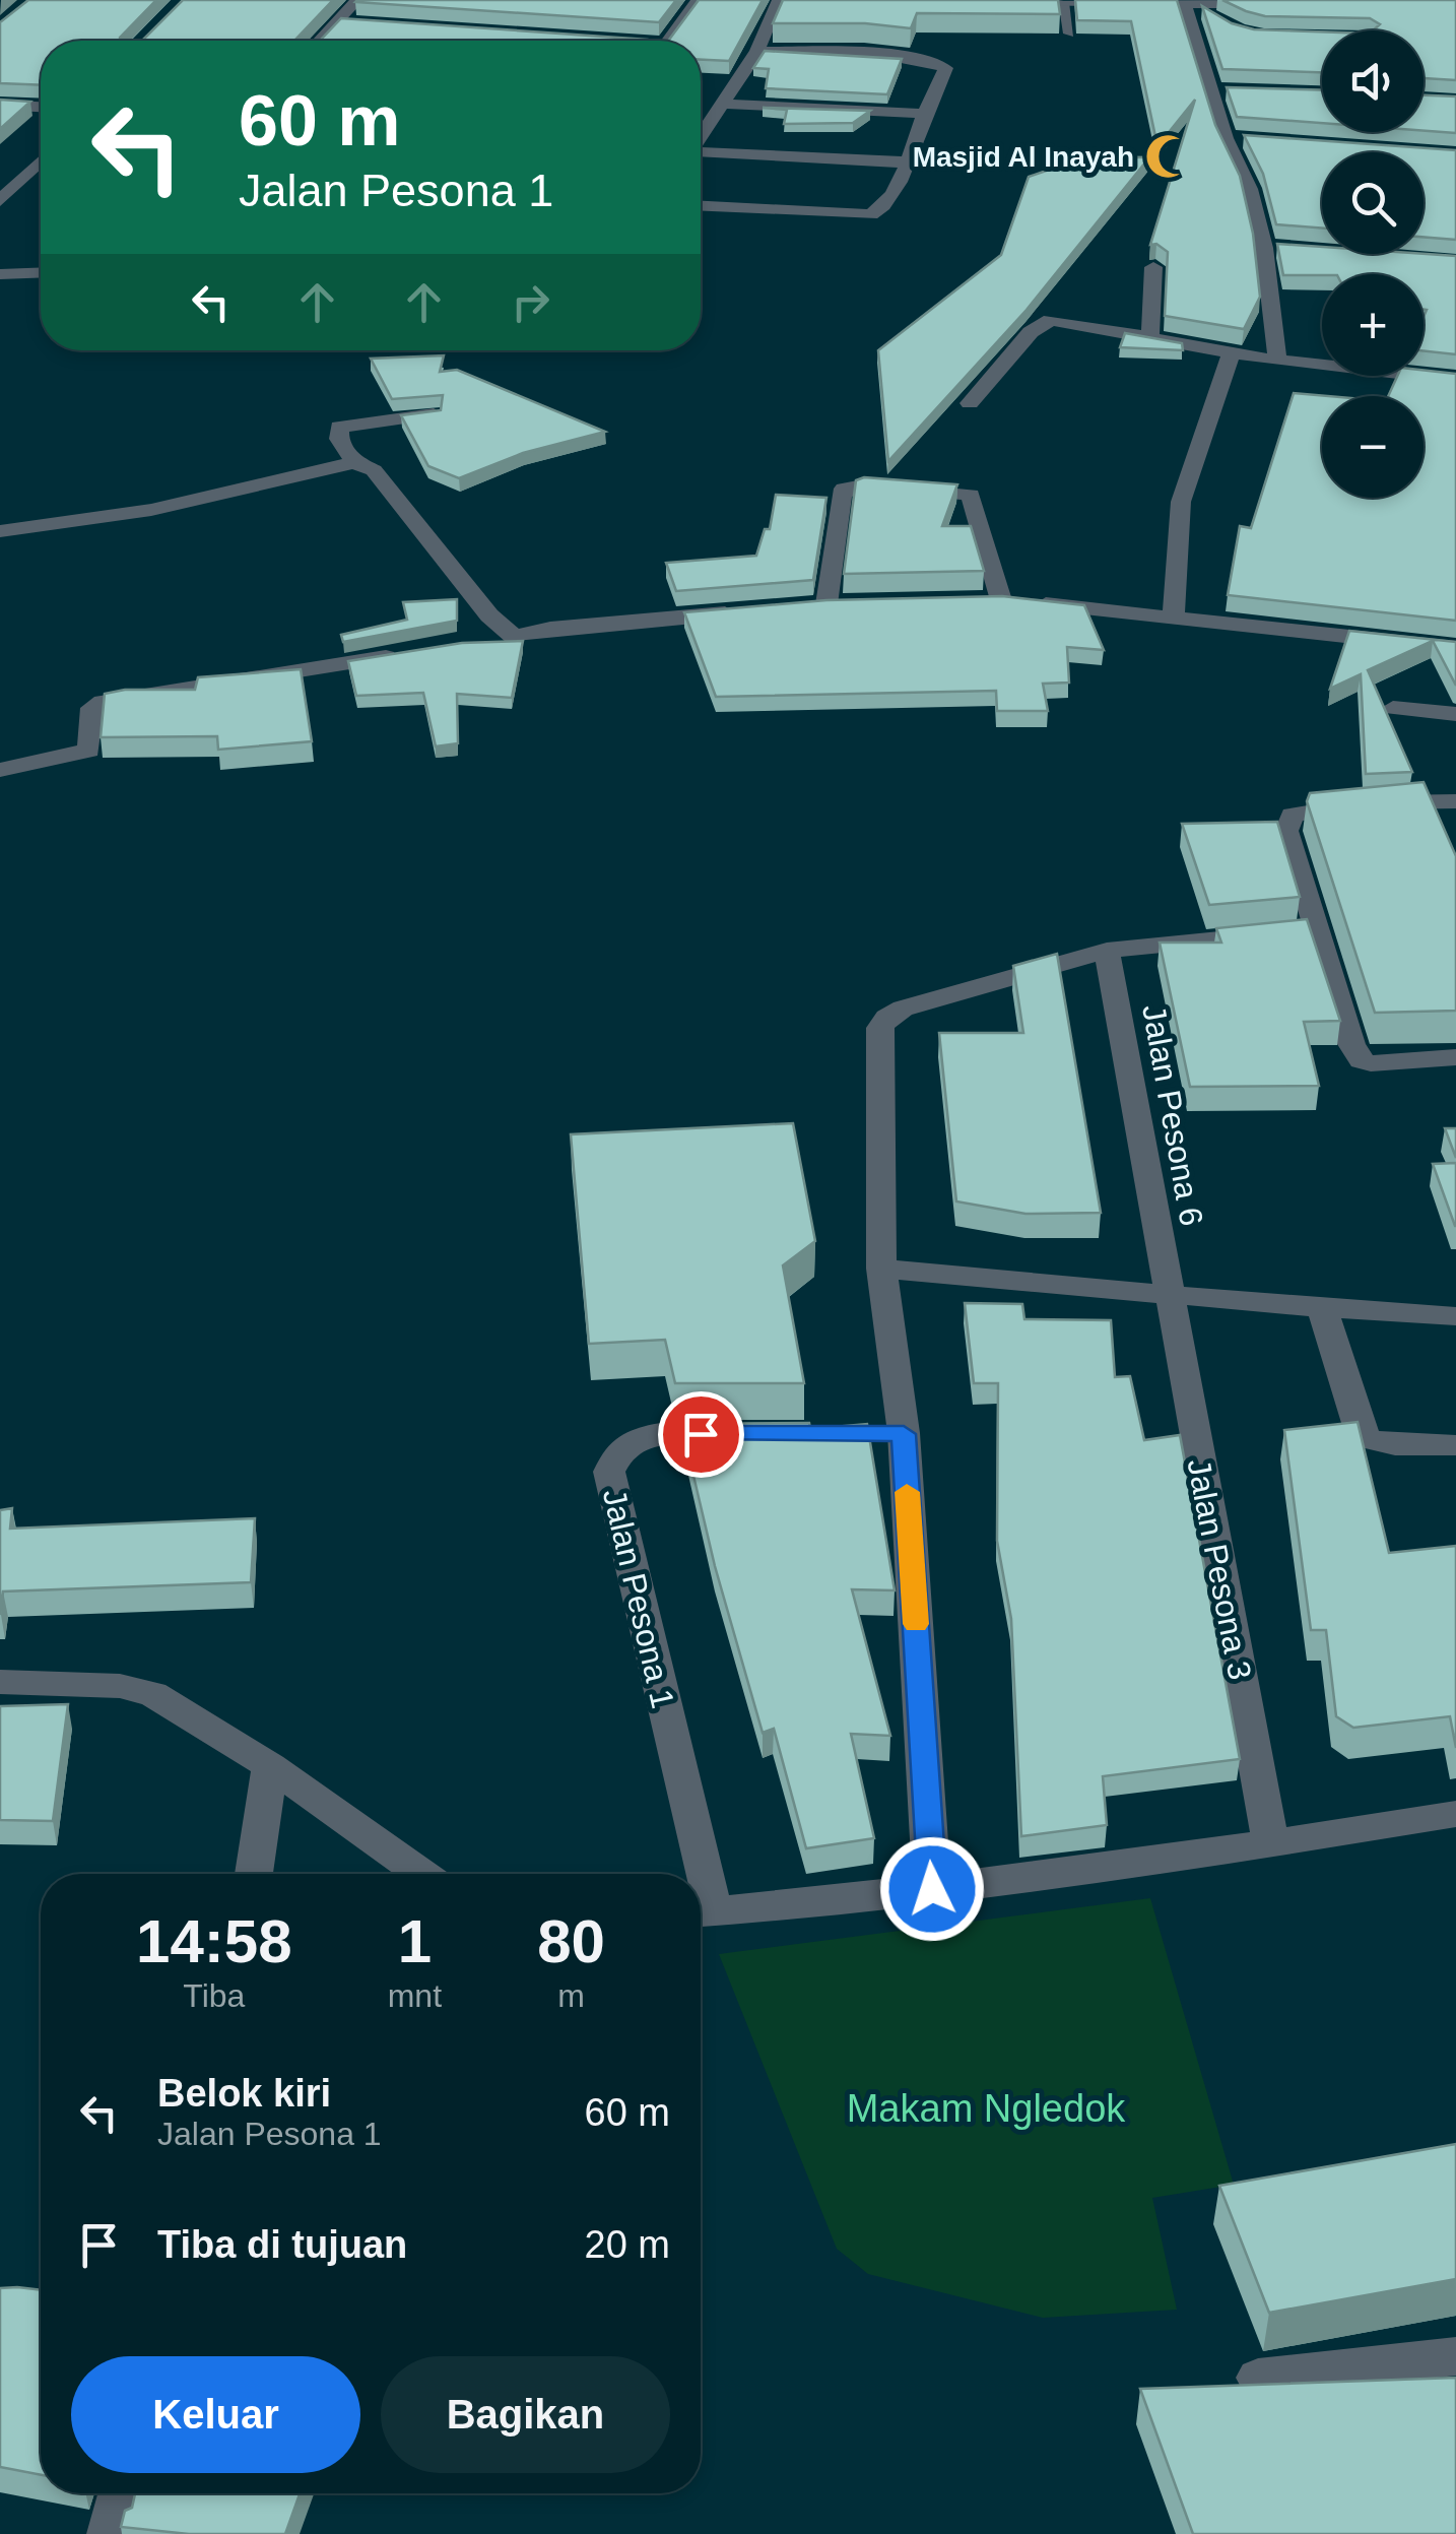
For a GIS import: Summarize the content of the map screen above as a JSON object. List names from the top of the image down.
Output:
{
  "streets": {
    "street": ["Jalan Pesona 6", "Jalan Pesona 3", "Jalan Pesona 1"]
  },
  "crossings": [
    ["Jalan Pesona 6", "Jalan Pesona 3"]
  ],
  "parks": ["Makam Ngledok"],
  "places": {
    "mosque": ["Masjid Al Inayah"]
  },
  "page": {
    "map_buttons": ["+", "−"],
    "turn": ["60 m", "Jalan Pesona 1"],
    "eta": [
      "14:58",
      "Tiba",
      "1",
      "mnt",
      "80",
      "m"
    ],
    "list": [
      {
        "name": "Belok kiri",
        "note": "Jalan Pesona 1",
        "value": "60 m"
      },
      {
        "name": "Tiba di tujuan",
        "value": "20 m"
      }
    ],
    "buttons": ["Keluar", "Bagikan"]
  }
}
